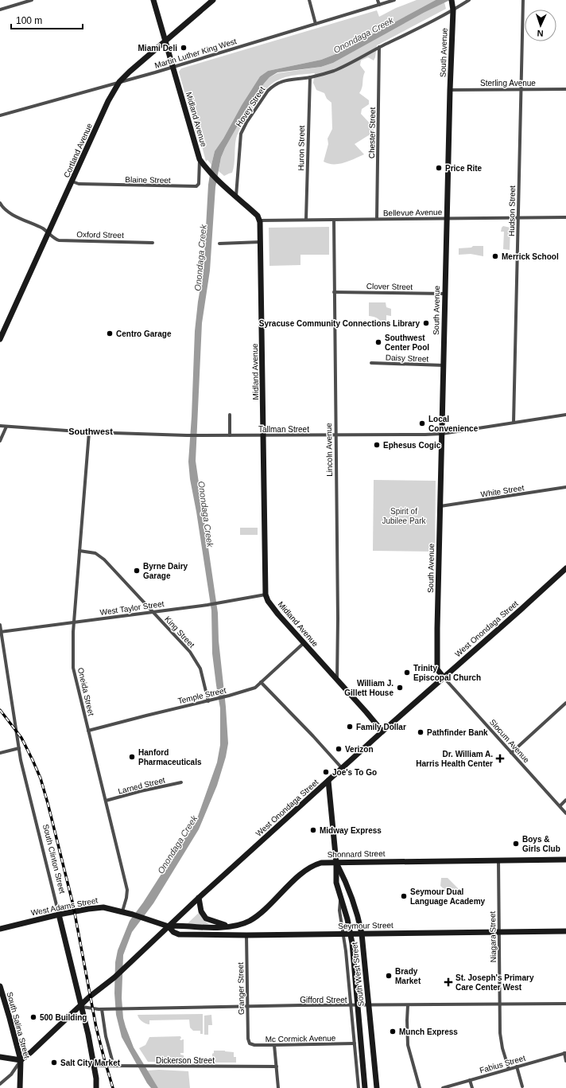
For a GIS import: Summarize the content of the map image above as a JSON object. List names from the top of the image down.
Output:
{
  "streets": {
    "main road": [
      "South Avenue",
      "Midland Avenue",
      "Cortland Avenue",
      "West Onondaga Street",
      "Shonnard Street",
      "South Clinton Street",
      "West Adams Street",
      "Seymour Street",
      "South West Street",
      "South Salina Street"
    ],
    "street": [
      "Martin Luther King West",
      "Sterling Avenue",
      "Hovey Street",
      "Chester Street",
      "Huron Street",
      "Blaine Street",
      "Hudson Street",
      "Bellevue Avenue",
      "Oxford Street",
      "Clover Street",
      "Daisy Street",
      "Tallman Street",
      "Lincoln Avenue",
      "White Street",
      "West Taylor Street",
      "King Street",
      "Oneida Street",
      "Temple Street",
      "Slocum Avenue",
      "Larned Street",
      "Niagara Street",
      "Granger Street",
      "Gifford Street",
      "Mc Cormick Avenue",
      "Dickerson Street",
      "Fabius Street"
    ]
  },
  "crossings": [
    ["South Avenue", "Sterling Avenue"],
    ["South Avenue", "Bellevue Avenue"],
    ["South Avenue", "Clover Street"],
    ["South Avenue", "Daisy Street"],
    ["South Avenue", "Tallman Street"],
    ["South Avenue", "White Street"],
    ["South Avenue", "West Onondaga Street"],
    ["South Avenue", "Slocum Avenue"],
    ["Martin Luther King West", "Midland Avenue"],
    ["Martin Luther King West", "Cortland Avenue"],
    ["Sterling Avenue", "Hudson Street"],
    ["Hovey Street", "Midland Avenue"],
    ["Hovey Street", "Huron Street"],
    ["Midland Avenue", "Cortland Avenue"],
    ["Midland Avenue", "Blaine Street"],
    ["Midland Avenue", "Bellevue Avenue"],
    ["Midland Avenue", "Tallman Street"],
    ["Midland Avenue", "Lincoln Avenue"],
    ["Midland Avenue", "West Taylor Street"],
    ["Midland Avenue", "West Onondaga Street"],
    ["Midland Avenue", "Temple Street"],
    ["Chester Street", "Bellevue Avenue"],
    ["Huron Street", "Bellevue Avenue"],
    ["Cortland Avenue", "Blaine Street"],
    ["Cortland Avenue", "Oxford Street"],
    ["Hudson Street", "Bellevue Avenue"],
    ["Hudson Street", "Tallman Street"],
    ["Bellevue Avenue", "Lincoln Avenue"],
    ["Clover Street", "Lincoln Avenue"],
    ["Tallman Street", "Lincoln Avenue"],
    ["Tallman Street", "Oneida Street"],
    ["West Taylor Street", "King Street"],
    ["West Taylor Street", "Oneida Street"],
    ["West Taylor Street", "South Clinton Street"],
    ["West Onondaga Street", "Slocum Avenue"],
    ["West Onondaga Street", "Shonnard Street"],
    ["West Onondaga Street", "South Clinton Street"],
    ["West Onondaga Street", "West Adams Street"],
    ["West Onondaga Street", "Seymour Street"],
    ["West Onondaga Street", "South West Street"],
    ["West Onondaga Street", "Gifford Street"],
    ["West Onondaga Street", "South Salina Street"],
    ["King Street", "Oneida Street"],
    ["King Street", "Temple Street"],
    ["Oneida Street", "Temple Street"],
    ["Oneida Street", "Larned Street"],
    ["Oneida Street", "West Adams Street"],
    ["Shonnard Street", "West Adams Street"],
    ["Shonnard Street", "Seymour Street"],
    ["Shonnard Street", "Niagara Street"],
    ["Shonnard Street", "South West Street"],
    ["South Clinton Street", "West Adams Street"],
    ["South Clinton Street", "Gifford Street"],
    ["South Clinton Street", "Dickerson Street"],
    ["West Adams Street", "Seymour Street"],
    ["Seymour Street", "Niagara Street"],
    ["Seymour Street", "South West Street"],
    ["Seymour Street", "Granger Street"],
    ["Niagara Street", "Gifford Street"],
    ["Niagara Street", "Fabius Street"],
    ["South West Street", "Gifford Street"],
    ["South West Street", "Mc Cormick Avenue"],
    ["Granger Street", "Gifford Street"],
    ["Granger Street", "Mc Cormick Avenue"]
  ],
  "districts": ["Southwest"],
  "water": ["Onondaga Creek"],
  "parks": ["Spirit of Jubilee Park"],
  "places": {
    "other": [
      "Miami Deli",
      "Price Rite",
      "Merrick School",
      "Syracuse Community Connections Library",
      "Centro Garage",
      "Southwest Center Pool",
      "Local Convenience",
      "Ephesus Cogic",
      "Byrne Dairy Garage",
      "Trinity Episcopal Church",
      "William J. Gillett House",
      "Family Dollar",
      "Pathfinder Bank",
      "Verizon",
      "Hanford Pharmaceuticals",
      "Joe's To Go",
      "Midway Express",
      "Boys & Girls Club",
      "Seymour Dual Language Academy",
      "Brady Market",
      "500 Building",
      "Munch Express",
      "Salt City Market"
    ],
    "health": ["Dr. William A. Harris Health Center", "St. Joseph's Primary Care Center West"]
  },
  "scale_bar": "100 m",
  "north": "bottom"
}
